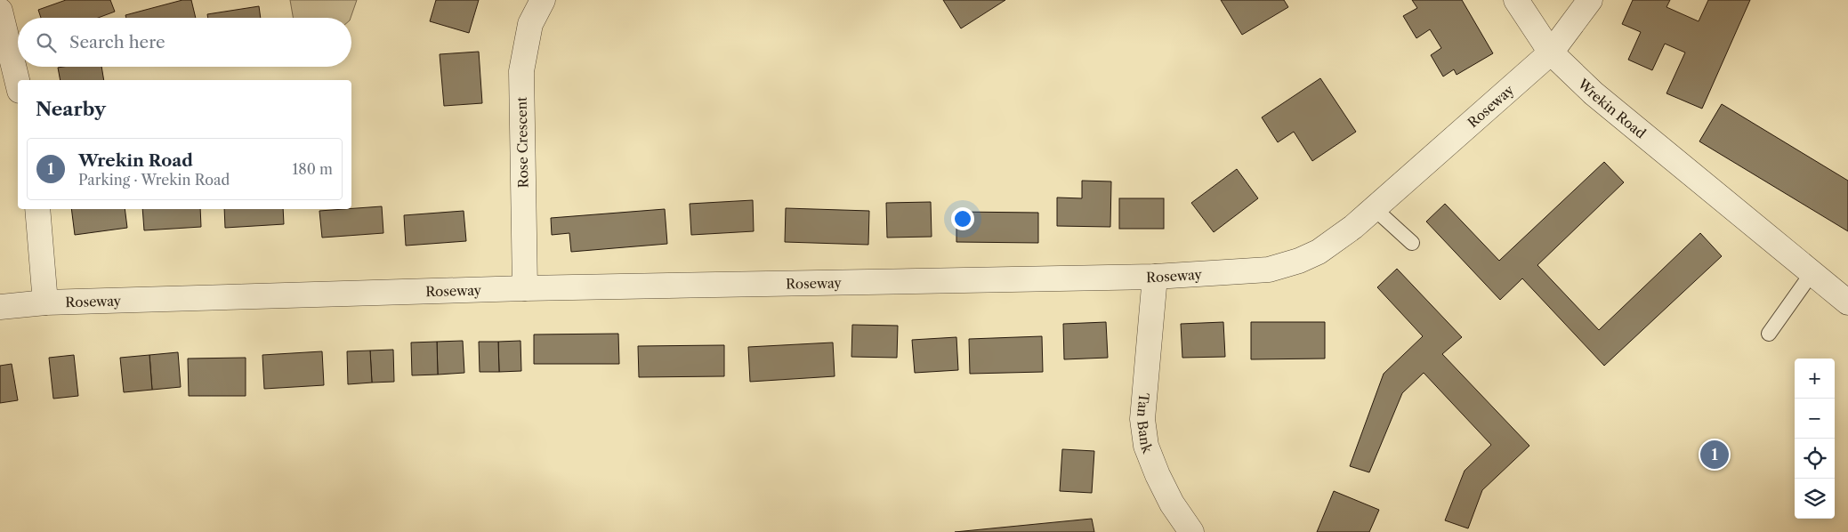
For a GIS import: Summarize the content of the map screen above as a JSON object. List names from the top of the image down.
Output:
{
  "streets": {
    "street": [
      "Roseway",
      "Wrekin Road",
      "Rose Crescent",
      "Tan Bank"
    ]
  },
  "crossings": [
    ["Roseway", "Wrekin Road"],
    ["Roseway", "Rose Crescent"],
    ["Roseway", "Tan Bank"]
  ],
  "page": {
    "search": "Search here",
    "heading": "Nearby",
    "list": [
      {
        "mark": "1",
        "name": "Wrekin Road",
        "note": "Parking · Wrekin Road",
        "value": "180 m"
      }
    ],
    "map_buttons": ["+", "−"],
    "pins": "1"
  }
}
